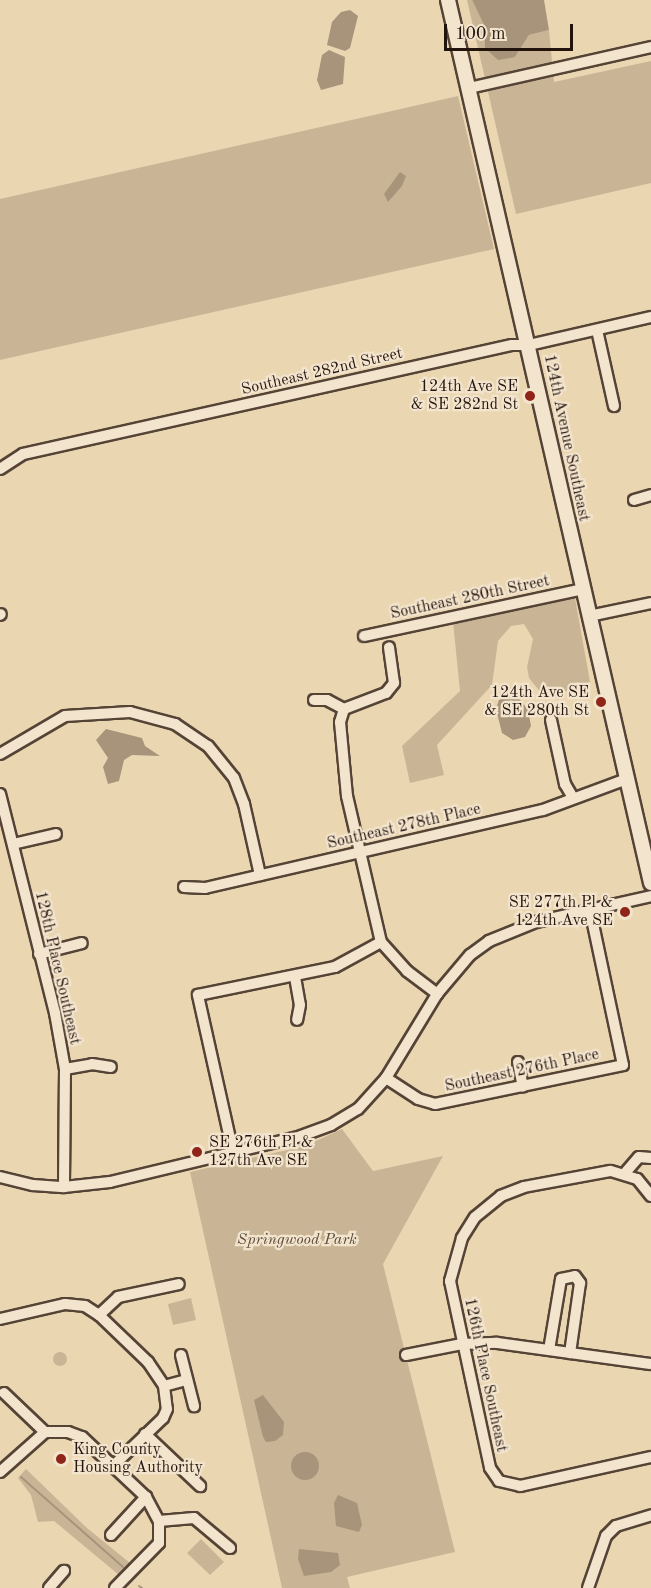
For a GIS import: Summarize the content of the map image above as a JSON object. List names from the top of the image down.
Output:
{
  "streets": {
    "street": [
      "Southeast 282nd Street",
      "124th Avenue Southeast",
      "Southeast 280th Street",
      "Southeast 278th Place",
      "128th Place Southeast",
      "Southeast 276th Place",
      "126th Place Southeast"
    ]
  },
  "crossings": [
    ["Southeast 282nd Street", "124th Avenue Southeast"],
    ["124th Avenue Southeast", "Southeast 280th Street"],
    ["124th Avenue Southeast", "Southeast 278th Place"]
  ],
  "parks": ["Springwood Park"],
  "places": [
    "124th Ave SE & SE 282nd St",
    "124th Ave SE & SE 280th St",
    "SE 277th Pl & 124th Ave SE",
    "SE 276th Pl & 127th Ave SE",
    "King County Housing Authority"
  ],
  "scale_bar": "100 m"
}
